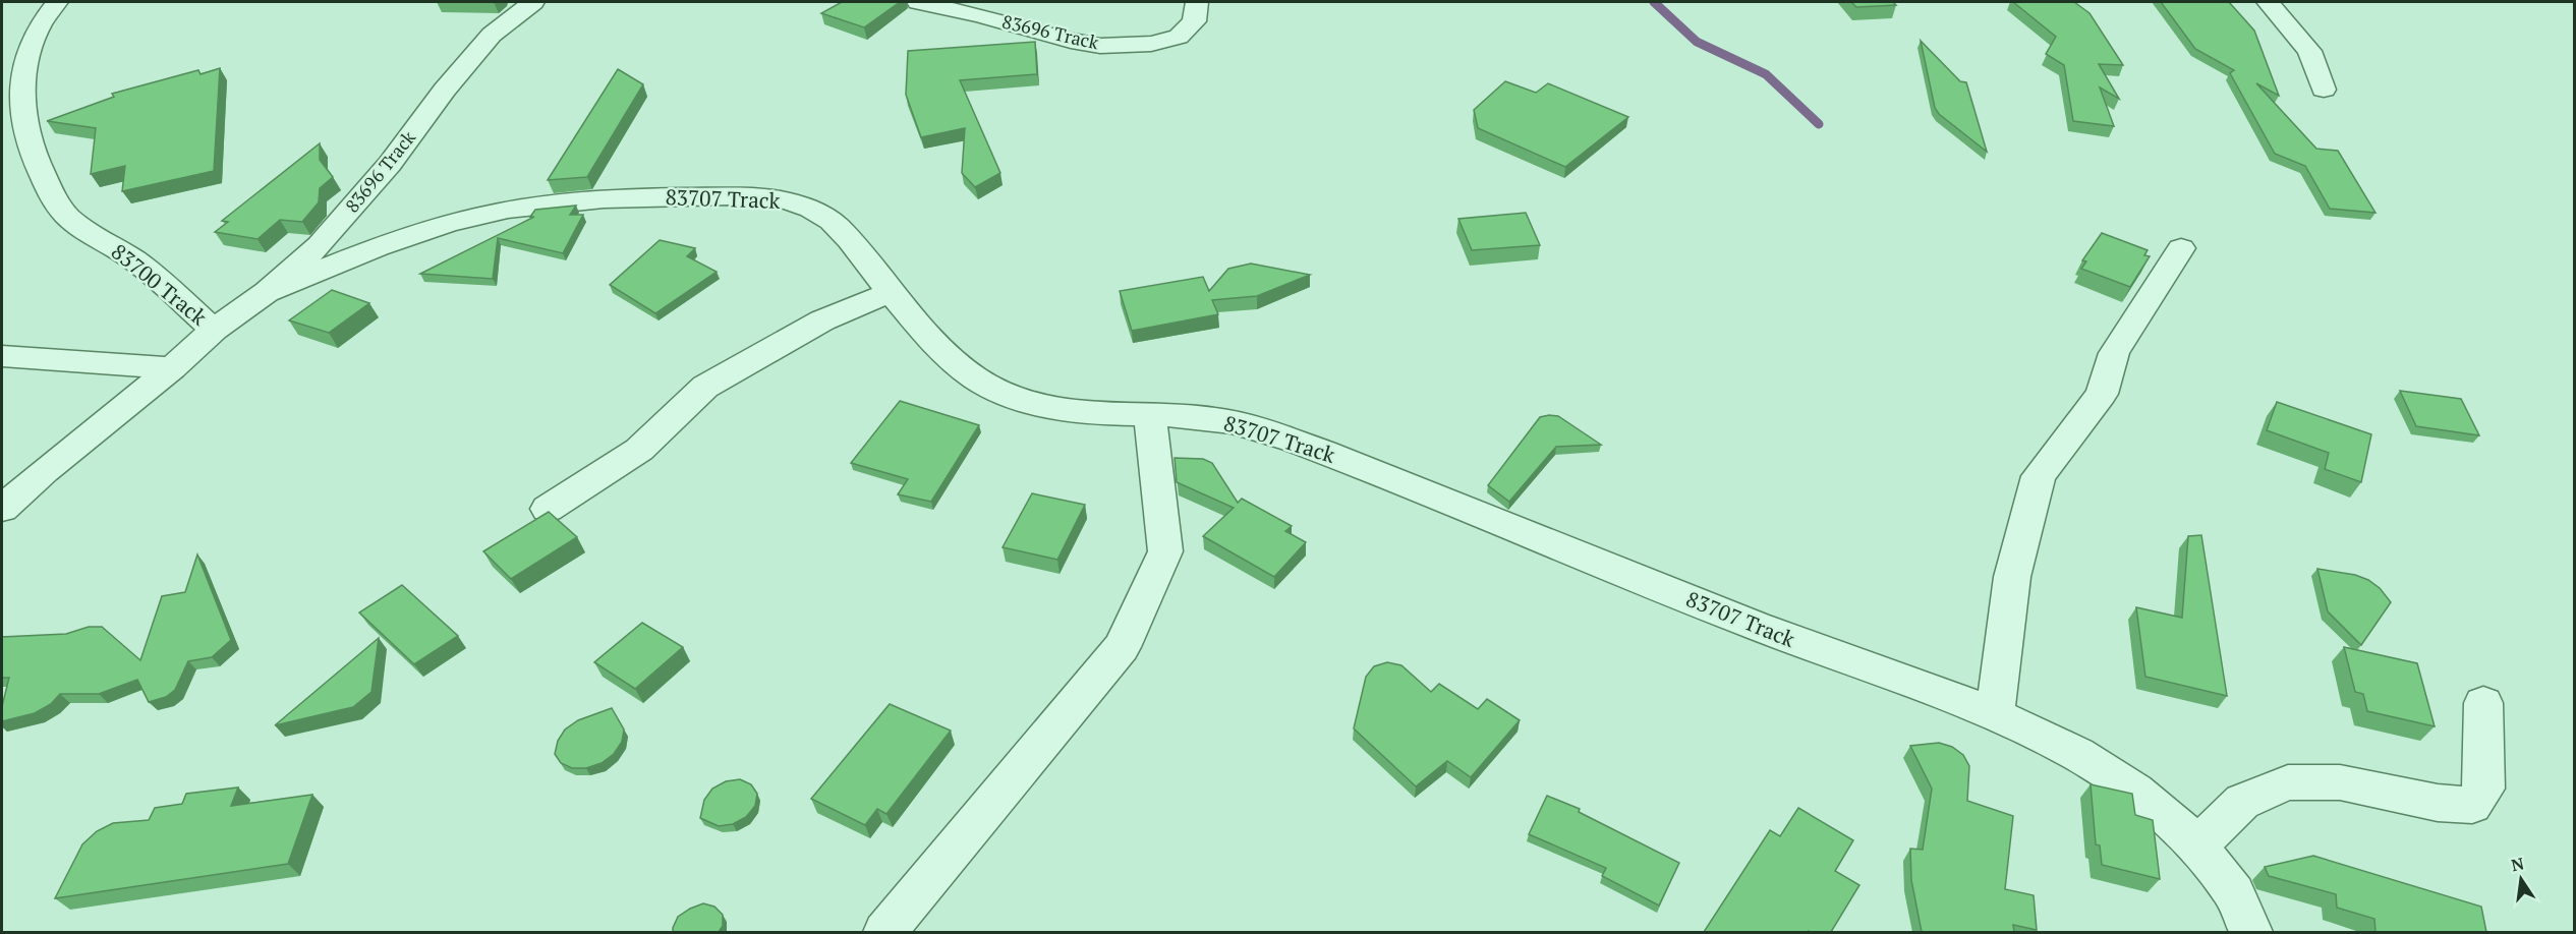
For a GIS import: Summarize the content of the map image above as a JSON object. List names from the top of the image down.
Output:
{
  "streets": {
    "street": ["83696 Track", "83707 Track", "83700 Track"]
  },
  "crossings": [
    ["83696 Track", "83707 Track"],
    ["83696 Track", "83700 Track"]
  ],
  "north": "top"
}
